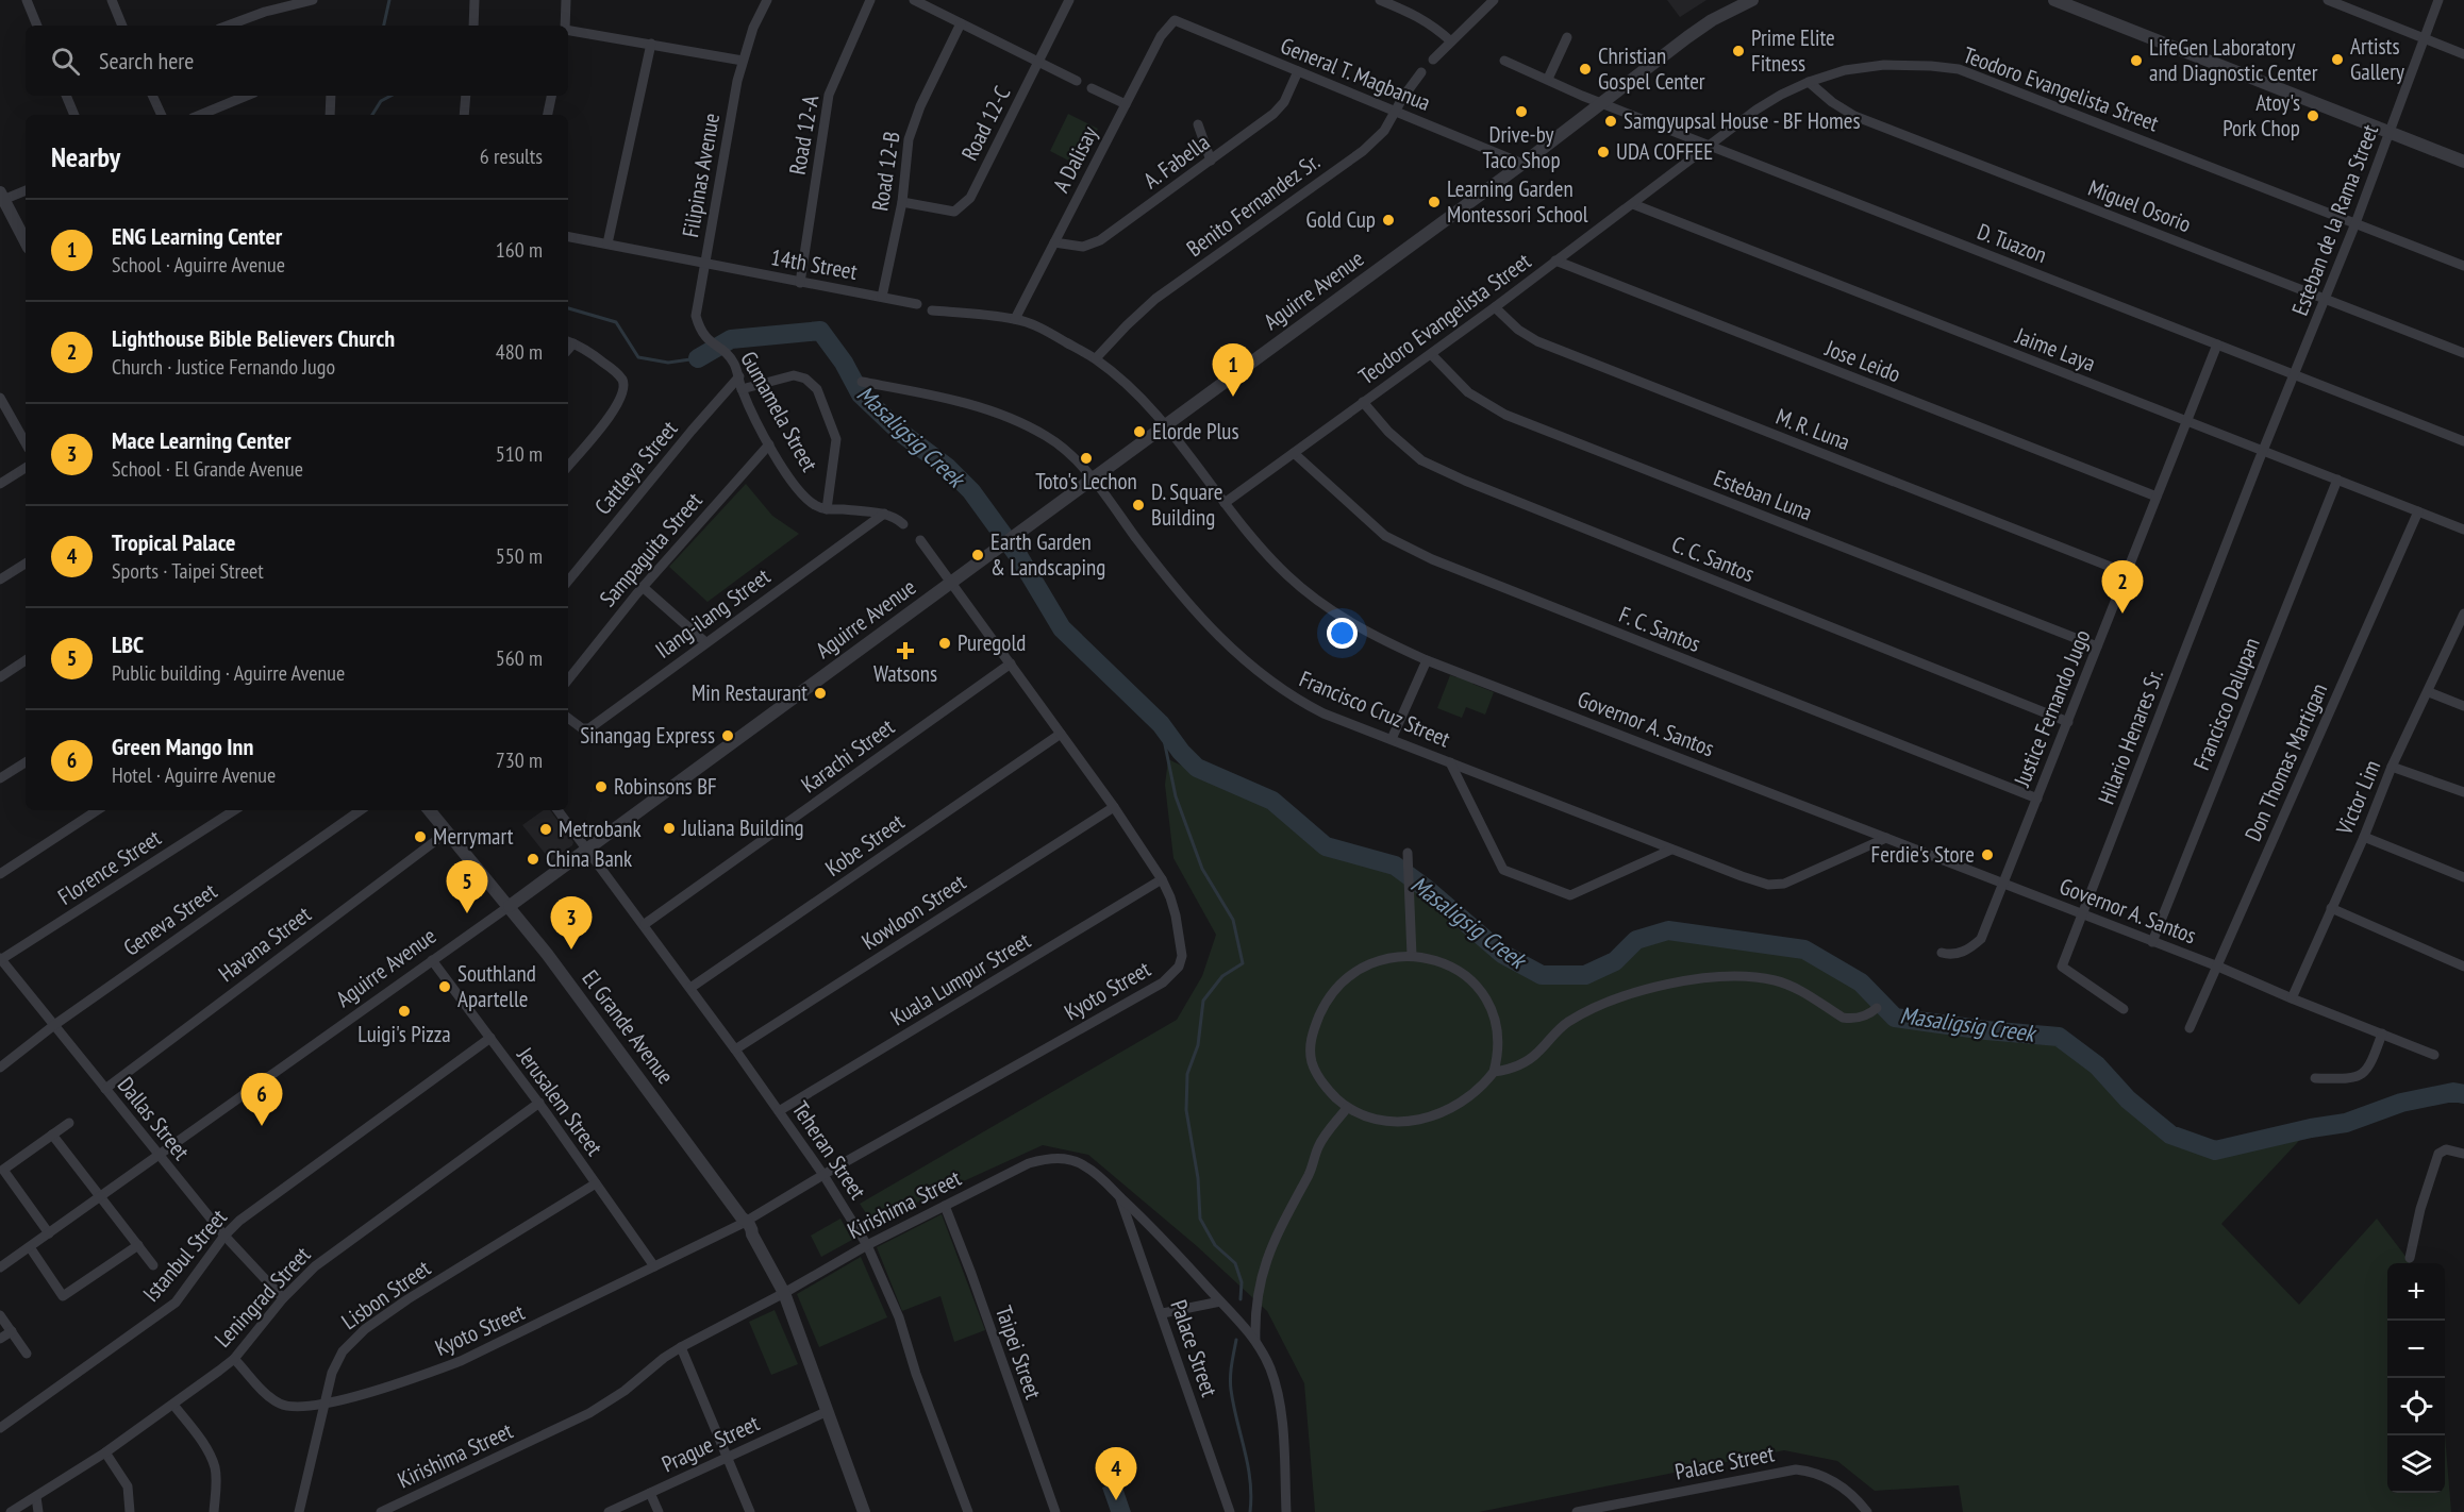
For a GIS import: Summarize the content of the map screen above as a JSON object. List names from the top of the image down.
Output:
{
  "streets": {
    "street": [
      "General T. Magbanua",
      "Teodoro Evangelista Street",
      "Road 12-C",
      "Road 12-A",
      "A Dalisay",
      "A. Fabella",
      "Road 12-B",
      "Filipinas Avenue",
      "Benito Fernandez Sr.",
      "Miguel Osorio",
      "Esteban de la Rama Street",
      "D. Tuazon",
      "14th Street",
      "Aguirre Avenue",
      "Jaime Laya",
      "Jose Leido",
      "Gumamela Street",
      "M. R. Luna",
      "Cattleya Street",
      "Esteban Luna",
      "Sampaguita Street",
      "C. C. Santos",
      "Ilang-ilang Street",
      "F. C. Santos",
      "Francisco Dalupan",
      "Justice Fernando Jugo",
      "Francisco Cruz Street",
      "Governor A. Santos",
      "Hilario Henares Sr.",
      "Karachi Street",
      "Don Thomas Martigan",
      "Victor Lim",
      "Kobe Street",
      "Florence Street",
      "Kowloon Street",
      "Geneva Street",
      "Havana Street",
      "Kuala Lumpur Street",
      "Kyoto Street",
      "El Grande Avenue",
      "Jerusalem Street",
      "Dallas Street",
      "Teheran Street",
      "Kirishima Street",
      "Istanbul Street",
      "Lisbon Street",
      "Leningrad Street",
      "Palace Street",
      "Taipei Street",
      "Prague Street"
    ]
  },
  "crossings": [
    ["General T. Magbanua", "A Dalisay"],
    ["General T. Magbanua", "A. Fabella"],
    ["General T. Magbanua", "Benito Fernandez Sr."],
    ["General T. Magbanua", "Aguirre Avenue"],
    ["Teodoro Evangelista Street", "Miguel Osorio"],
    ["Teodoro Evangelista Street", "Esteban de la Rama Street"],
    ["Teodoro Evangelista Street", "D. Tuazon"],
    ["Teodoro Evangelista Street", "Jaime Laya"],
    ["Teodoro Evangelista Street", "Jose Leido"],
    ["Teodoro Evangelista Street", "M. R. Luna"],
    ["Teodoro Evangelista Street", "Esteban Luna"],
    ["Teodoro Evangelista Street", "C. C. Santos"],
    ["Teodoro Evangelista Street", "F. C. Santos"],
    ["Teodoro Evangelista Street", "Governor A. Santos"],
    ["Road 12-C", "Road 12-B"],
    ["Road 12-A", "14th Street"],
    ["A Dalisay", "A. Fabella"],
    ["A Dalisay", "Governor A. Santos"],
    ["Road 12-B", "14th Street"],
    ["Filipinas Avenue", "14th Street"],
    ["Filipinas Avenue", "Gumamela Street"],
    ["Benito Fernandez Sr.", "Governor A. Santos"],
    ["Miguel Osorio", "Esteban de la Rama Street"],
    ["Esteban de la Rama Street", "D. Tuazon"],
    ["Esteban de la Rama Street", "Jaime Laya"],
    ["Esteban de la Rama Street", "Hilario Henares Sr."],
    ["D. Tuazon", "Aguirre Avenue"],
    ["D. Tuazon", "Justice Fernando Jugo"],
    ["Aguirre Avenue", "Francisco Cruz Street"],
    ["Aguirre Avenue", "Governor A. Santos"],
    ["Aguirre Avenue", "Kyoto Street"],
    ["Aguirre Avenue", "El Grande Avenue"],
    ["Aguirre Avenue", "Jerusalem Street"],
    ["Aguirre Avenue", "Dallas Street"],
    ["Aguirre Avenue", "Teheran Street"],
    ["Jaime Laya", "Francisco Dalupan"],
    ["Jaime Laya", "Justice Fernando Jugo"],
    ["Jaime Laya", "Hilario Henares Sr."],
    ["Jaime Laya", "Don Thomas Martigan"],
    ["Jose Leido", "Justice Fernando Jugo"],
    ["Gumamela Street", "Cattleya Street"],
    ["Gumamela Street", "Sampaguita Street"],
    ["Gumamela Street", "Ilang-ilang Street"],
    ["M. R. Luna", "Justice Fernando Jugo"],
    ["Esteban Luna", "Justice Fernando Jugo"],
    ["C. C. Santos", "Justice Fernando Jugo"],
    ["F. C. Santos", "Justice Fernando Jugo"],
    ["Francisco Dalupan", "Governor A. Santos"],
    ["Justice Fernando Jugo", "Governor A. Santos"],
    ["Francisco Cruz Street", "Governor A. Santos"],
    ["Governor A. Santos", "Hilario Henares Sr."],
    ["Governor A. Santos", "Don Thomas Martigan"],
    ["Governor A. Santos", "Victor Lim"],
    ["Karachi Street", "Kyoto Street"],
    ["Karachi Street", "Teheran Street"],
    ["Kobe Street", "Kyoto Street"],
    ["Kobe Street", "Teheran Street"],
    ["Florence Street", "Dallas Street"],
    ["Kowloon Street", "Kyoto Street"],
    ["Kowloon Street", "Teheran Street"],
    ["Geneva Street", "Dallas Street"],
    ["Havana Street", "El Grande Avenue"],
    ["Havana Street", "Dallas Street"],
    ["Kuala Lumpur Street", "Kyoto Street"],
    ["Kuala Lumpur Street", "Teheran Street"],
    ["Kyoto Street", "El Grande Avenue"],
    ["Kyoto Street", "Jerusalem Street"],
    ["Kyoto Street", "Teheran Street"],
    ["Kyoto Street", "Lisbon Street"],
    ["Kyoto Street", "Leningrad Street"],
    ["El Grande Avenue", "Kirishima Street"],
    ["El Grande Avenue", "Prague Street"],
    ["Jerusalem Street", "Istanbul Street"],
    ["Jerusalem Street", "Lisbon Street"],
    ["Jerusalem Street", "Leningrad Street"],
    ["Dallas Street", "Istanbul Street"],
    ["Dallas Street", "Leningrad Street"],
    ["Teheran Street", "Kirishima Street"],
    ["Kirishima Street", "Palace Street"],
    ["Kirishima Street", "Taipei Street"]
  ],
  "water": ["Masaligsig Creek"],
  "places": {
    "other": [
      "Prime Elite Fitness",
      "Artists Gallery",
      "LifeGen Laboratory and Diagnostic Center",
      "Christian Gospel Center",
      "Drive-by Taco Shop",
      "Atoy's Pork Chop",
      "Samgyupsal House - BF Homes",
      "UDA COFFEE",
      "Learning Garden Montessori School",
      "Gold Cup",
      "Elorde Plus",
      "Toto's Lechon",
      "D. Square Building",
      "Earth Garden & Landscaping",
      "Puregold",
      "Min Restaurant",
      "Sinangag Express",
      "Robinsons BF",
      "Juliana Building",
      "Metrobank",
      "Merrymart",
      "Ferdie's Store",
      "China Bank",
      "Southland Apartelle",
      "Luigi's Pizza"
    ],
    "health": ["Watsons"]
  },
  "page": {
    "search": "Search here",
    "heading": ["Nearby", "6 results"],
    "list": [
      {
        "mark": "1",
        "name": "ENG Learning Center",
        "note": "School · Aguirre Avenue",
        "value": "160 m"
      },
      {
        "mark": "2",
        "name": "Lighthouse Bible Believers Church",
        "note": "Church · Justice Fernando Jugo",
        "value": "480 m"
      },
      {
        "mark": "3",
        "name": "Mace Learning Center",
        "note": "School · El Grande Avenue",
        "value": "510 m"
      },
      {
        "mark": "4",
        "name": "Tropical Palace",
        "note": "Sports · Taipei Street",
        "value": "550 m"
      },
      {
        "mark": "5",
        "name": "LBC",
        "note": "Public building · Aguirre Avenue",
        "value": "560 m"
      },
      {
        "mark": "6",
        "name": "Green Mango Inn",
        "note": "Hotel · Aguirre Avenue",
        "value": "730 m"
      }
    ],
    "pins": [
      "1",
      "2",
      "5",
      "3",
      "6",
      "4"
    ],
    "map_buttons": ["+", "−"]
  }
}
